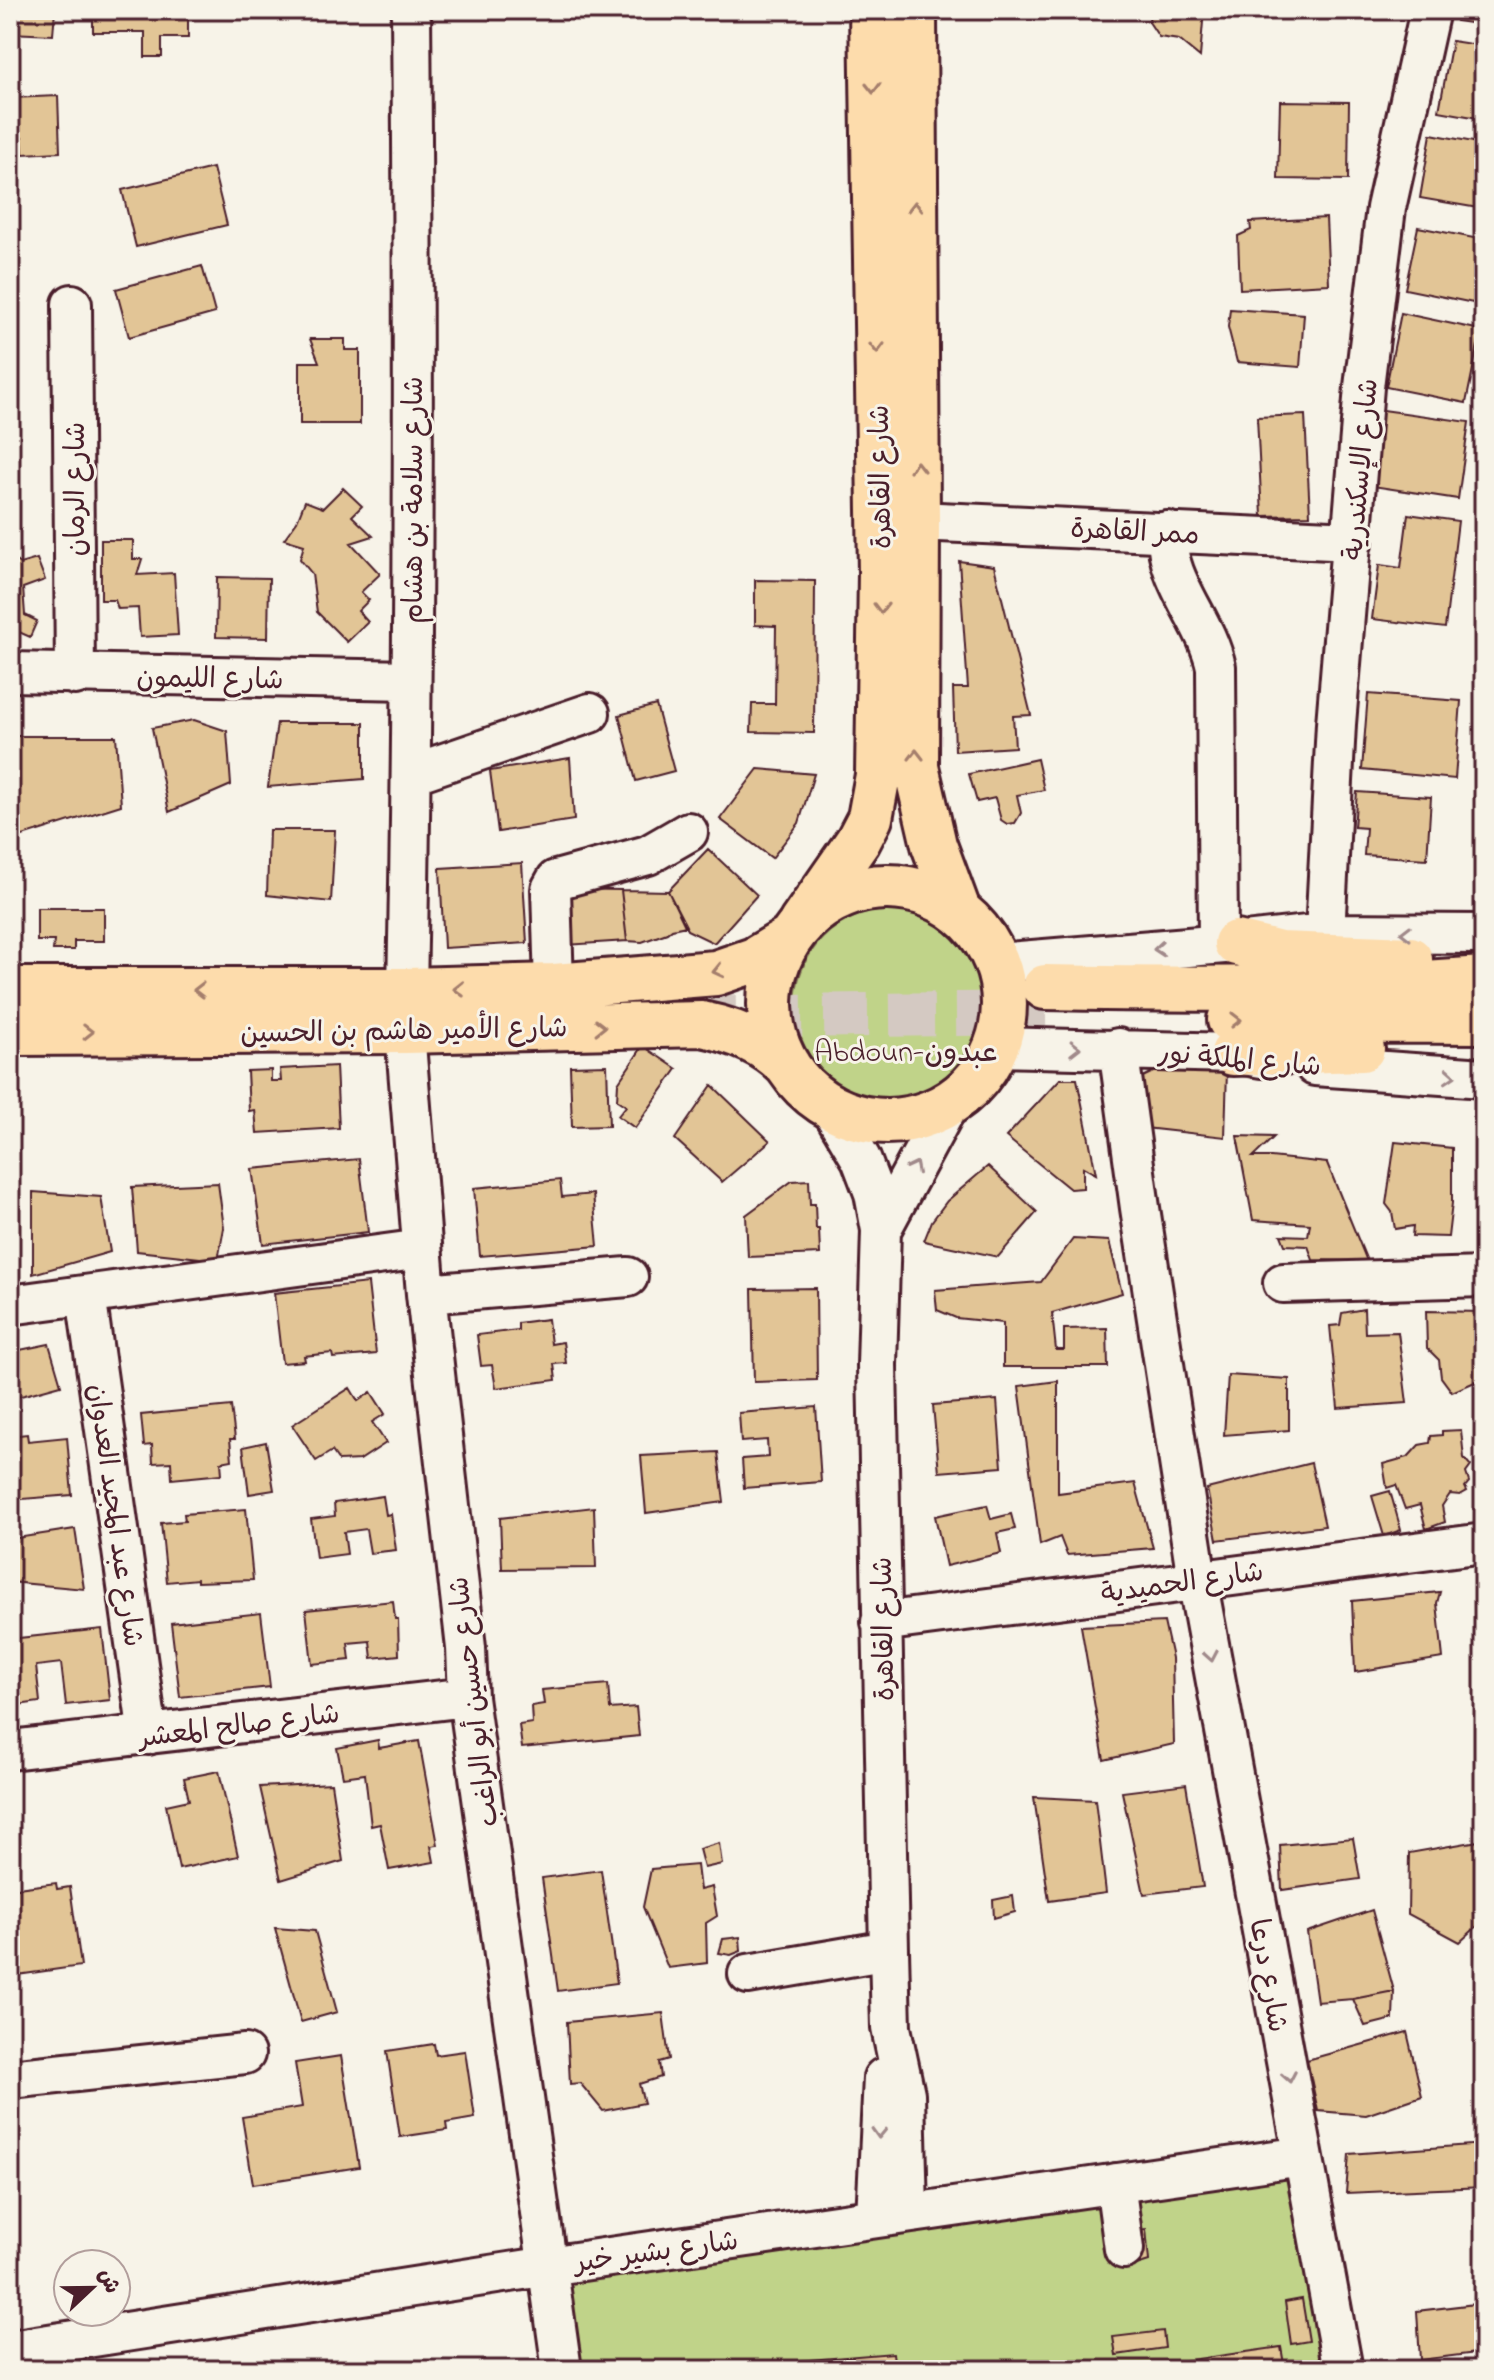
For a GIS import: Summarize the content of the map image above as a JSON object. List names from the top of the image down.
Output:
{
  "streets": {
    "main road": ["شارع القاهرة", "شارع الأمير هاشم بن الحسين"],
    "street": [
      "شارع الإسكندرية",
      "شارع الرمان",
      "شارع سلامة بن هشام",
      "ممر القاهرة",
      "شارع الليمون",
      "شارع الملكة نور",
      "شارع عبد المجيد العدوان",
      "شارع الحميدية",
      "شارع حسين أبو الراغب",
      "شارع صالح المعشر",
      "شارع درعا",
      "شارع بشير خير"
    ]
  },
  "crossings": [
    ["شارع الإسكندرية", "ممر القاهرة"],
    ["شارع القاهرة", "ممر القاهرة"],
    ["شارع القاهرة", "شارع الأمير هاشم بن الحسين"],
    ["شارع القاهرة", "شارع الملكة نور"],
    ["شارع القاهرة", "شارع الحميدية"],
    ["شارع القاهرة", "شارع بشير خير"],
    ["شارع الرمان", "شارع الليمون"],
    ["شارع سلامة بن هشام", "شارع الليمون"],
    ["شارع سلامة بن هشام", "شارع الأمير هاشم بن الحسين"],
    ["شارع سلامة بن هشام", "شارع حسين أبو الراغب"],
    ["شارع الأمير هاشم بن الحسين", "شارع الملكة نور"],
    ["شارع الأمير هاشم بن الحسين", "شارع حسين أبو الراغب"],
    ["شارع الملكة نور", "شارع درعا"],
    ["شارع عبد المجيد العدوان", "شارع صالح المعشر"],
    ["شارع الحميدية", "شارع درعا"],
    ["شارع حسين أبو الراغب", "شارع صالح المعشر"],
    ["شارع حسين أبو الراغب", "شارع بشير خير"],
    ["شارع درعا", "شارع بشير خير"]
  ],
  "one_way": ["شارع درعا"],
  "districts": ["Abdoun-عبدون"],
  "north": "right"
}
